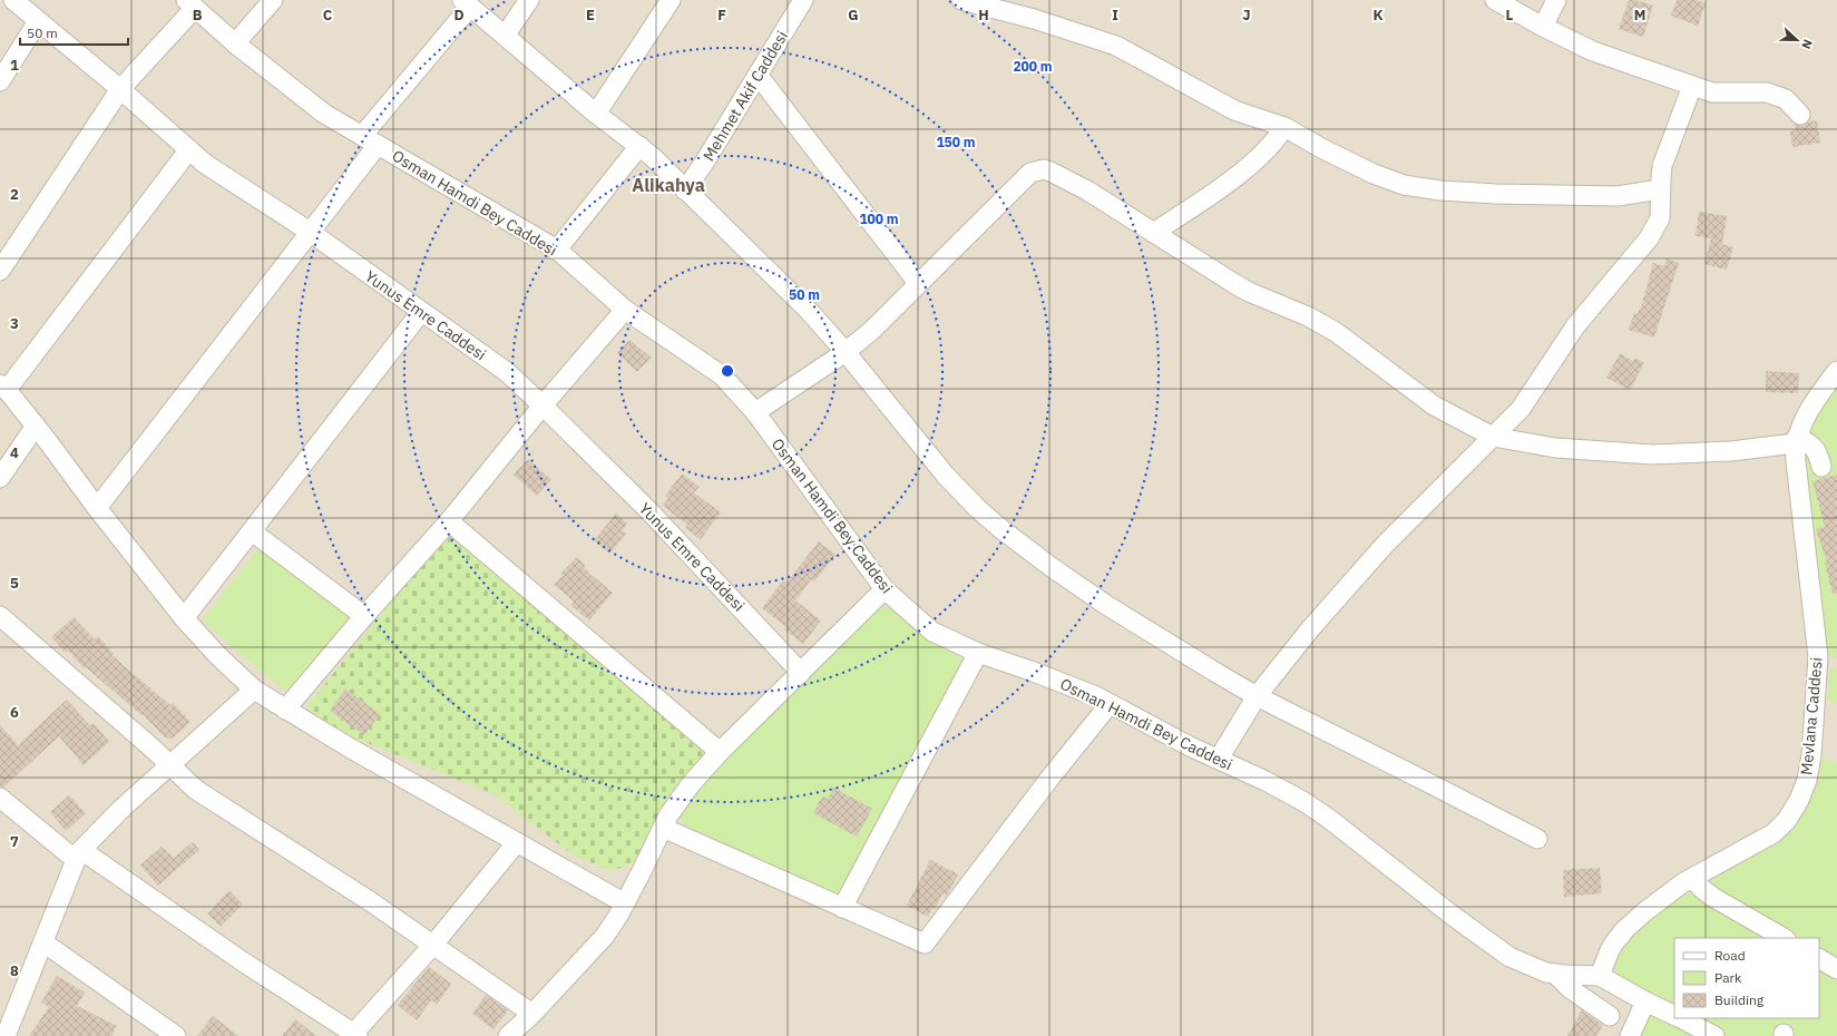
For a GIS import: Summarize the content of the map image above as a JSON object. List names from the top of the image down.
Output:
{
  "streets": {
    "street": [
      "Mehmet Akif Caddesi",
      "Osman Hamdi Bey Caddesi",
      "Yunus Emre Caddesi",
      "Mevlana Caddesi"
    ]
  },
  "crossings": [
    ["Osman Hamdi Bey Caddesi", "Mevlana Caddesi"]
  ],
  "districts": ["Alikahya"],
  "legend": ["Road", "Park", "Building"],
  "scale_bar": "50 m",
  "north": "right",
  "grid": {
    "columns": [
      "B",
      "C",
      "D",
      "E",
      "F",
      "G",
      "H",
      "I",
      "J",
      "K",
      "L",
      "M"
    ],
    "rows": [
      "1",
      "2",
      "3",
      "4",
      "5",
      "6",
      "7",
      "8"
    ]
  },
  "rings": [
    "200 m",
    "150 m",
    "100 m",
    "50 m"
  ]
}
